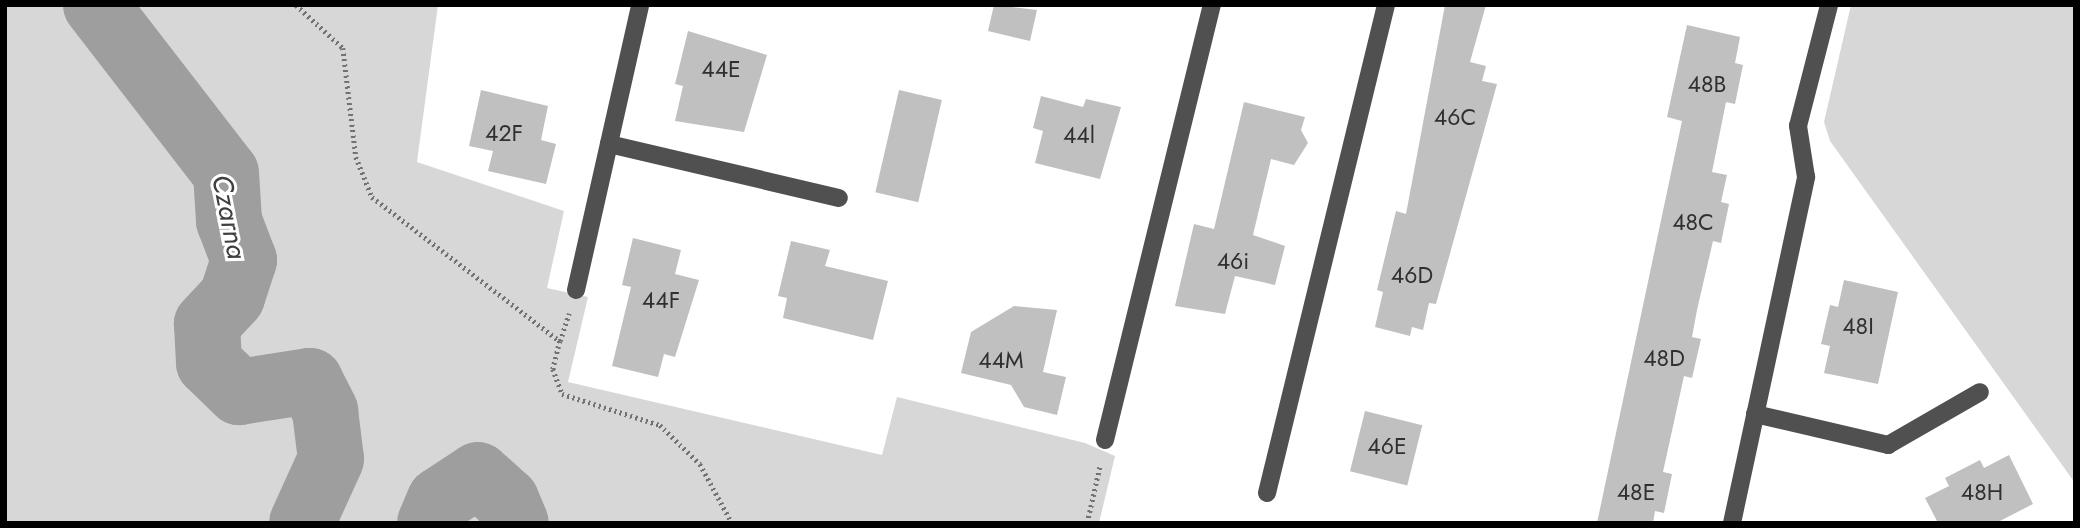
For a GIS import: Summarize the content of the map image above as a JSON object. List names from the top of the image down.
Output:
{
  "water": ["Czarna"],
  "house_numbers": [
    "44E",
    "48B",
    "46C",
    "42F",
    "44l",
    "48C",
    "46i",
    "46D",
    "44F",
    "48I",
    "48D",
    "44M",
    "46E",
    "48E",
    "48H"
  ]
}
